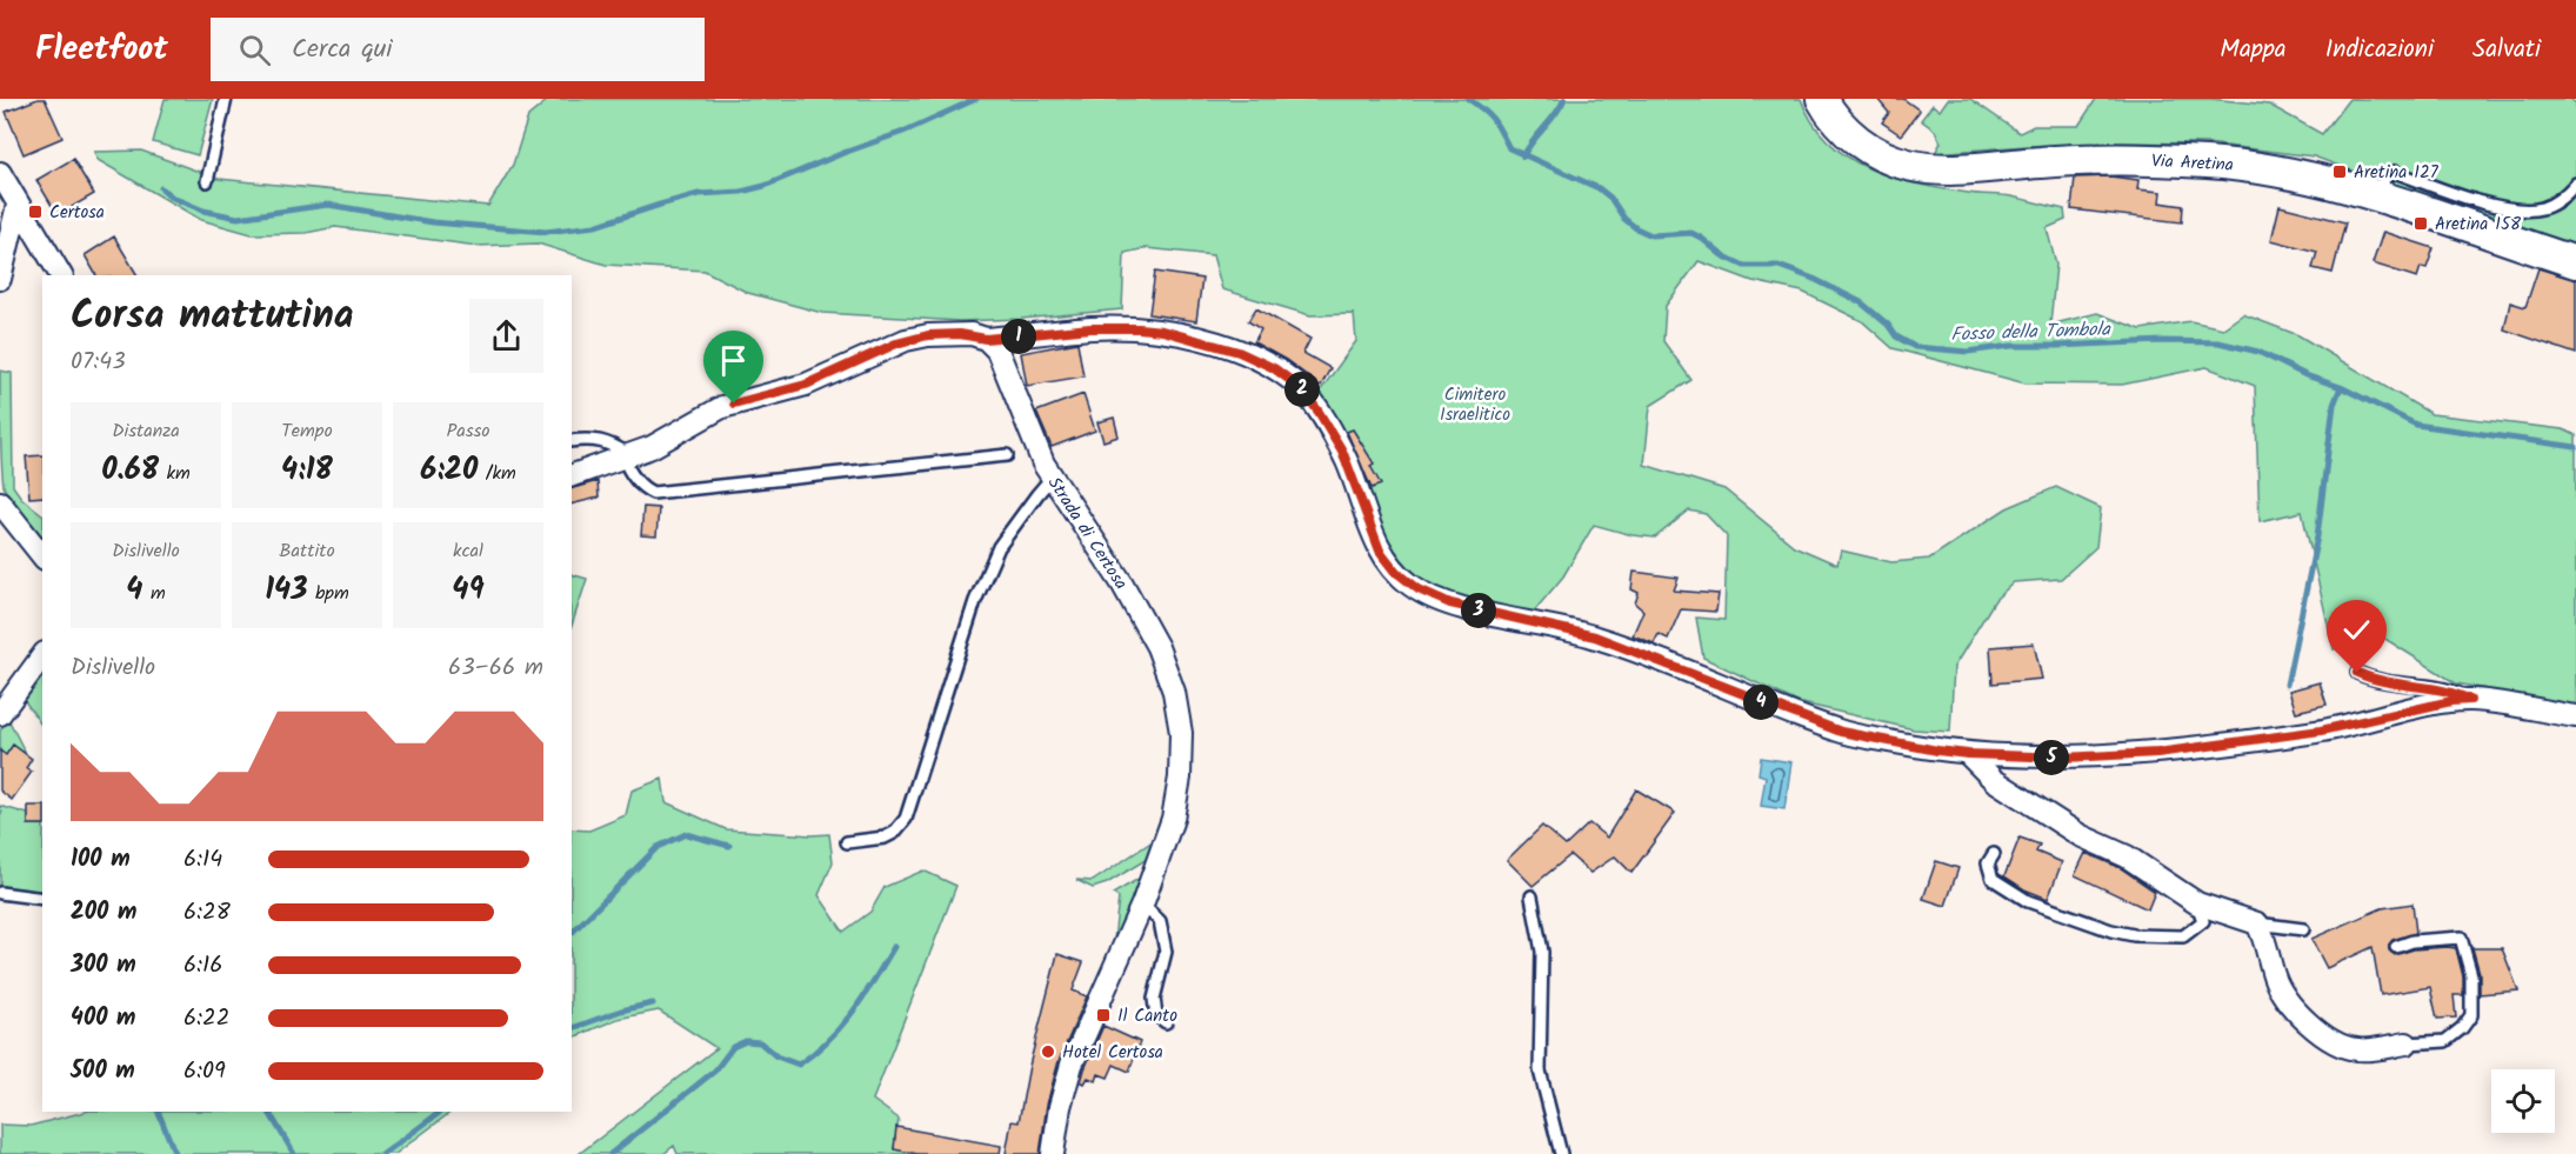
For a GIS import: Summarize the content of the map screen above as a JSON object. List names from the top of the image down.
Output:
{
  "streets": {
    "main road": ["Via Aretina"],
    "street": ["Strada di Certosa"]
  },
  "water": ["Fosso della Tombola"],
  "parks": ["Cimitero Israelitico"],
  "places": {
    "transit": [
      "Aretina 127",
      "Certosa",
      "Aretina 158",
      "Il Canto"
    ],
    "other": ["Hotel Certosa"]
  },
  "page": {
    "header": "Fleetfoot",
    "search": "Cerca qui",
    "nav": ["Mappa", "Indicazioni", "Salvati"],
    "heading": ["Corsa mattutina", "07:43"],
    "pins": [
      "1",
      "2",
      "3",
      "4",
      "5"
    ],
    "stats": [
      ["Distanza", "0.68 km"],
      ["Tempo", "4:18"],
      ["Passo", "6:20 /km"],
      ["Dislivello", "4 m"],
      ["Battito", "143 bpm"],
      ["kcal", "49"]
    ],
    "chart": ["Dislivello", "63–66 m"],
    "list": [
      {
        "name": "100 m",
        "note": "6:14"
      },
      {
        "name": "200 m",
        "note": "6:28"
      },
      {
        "name": "300 m",
        "note": "6:16"
      },
      {
        "name": "400 m",
        "note": "6:22"
      },
      {
        "name": "500 m",
        "note": "6:09"
      }
    ]
  }
}
